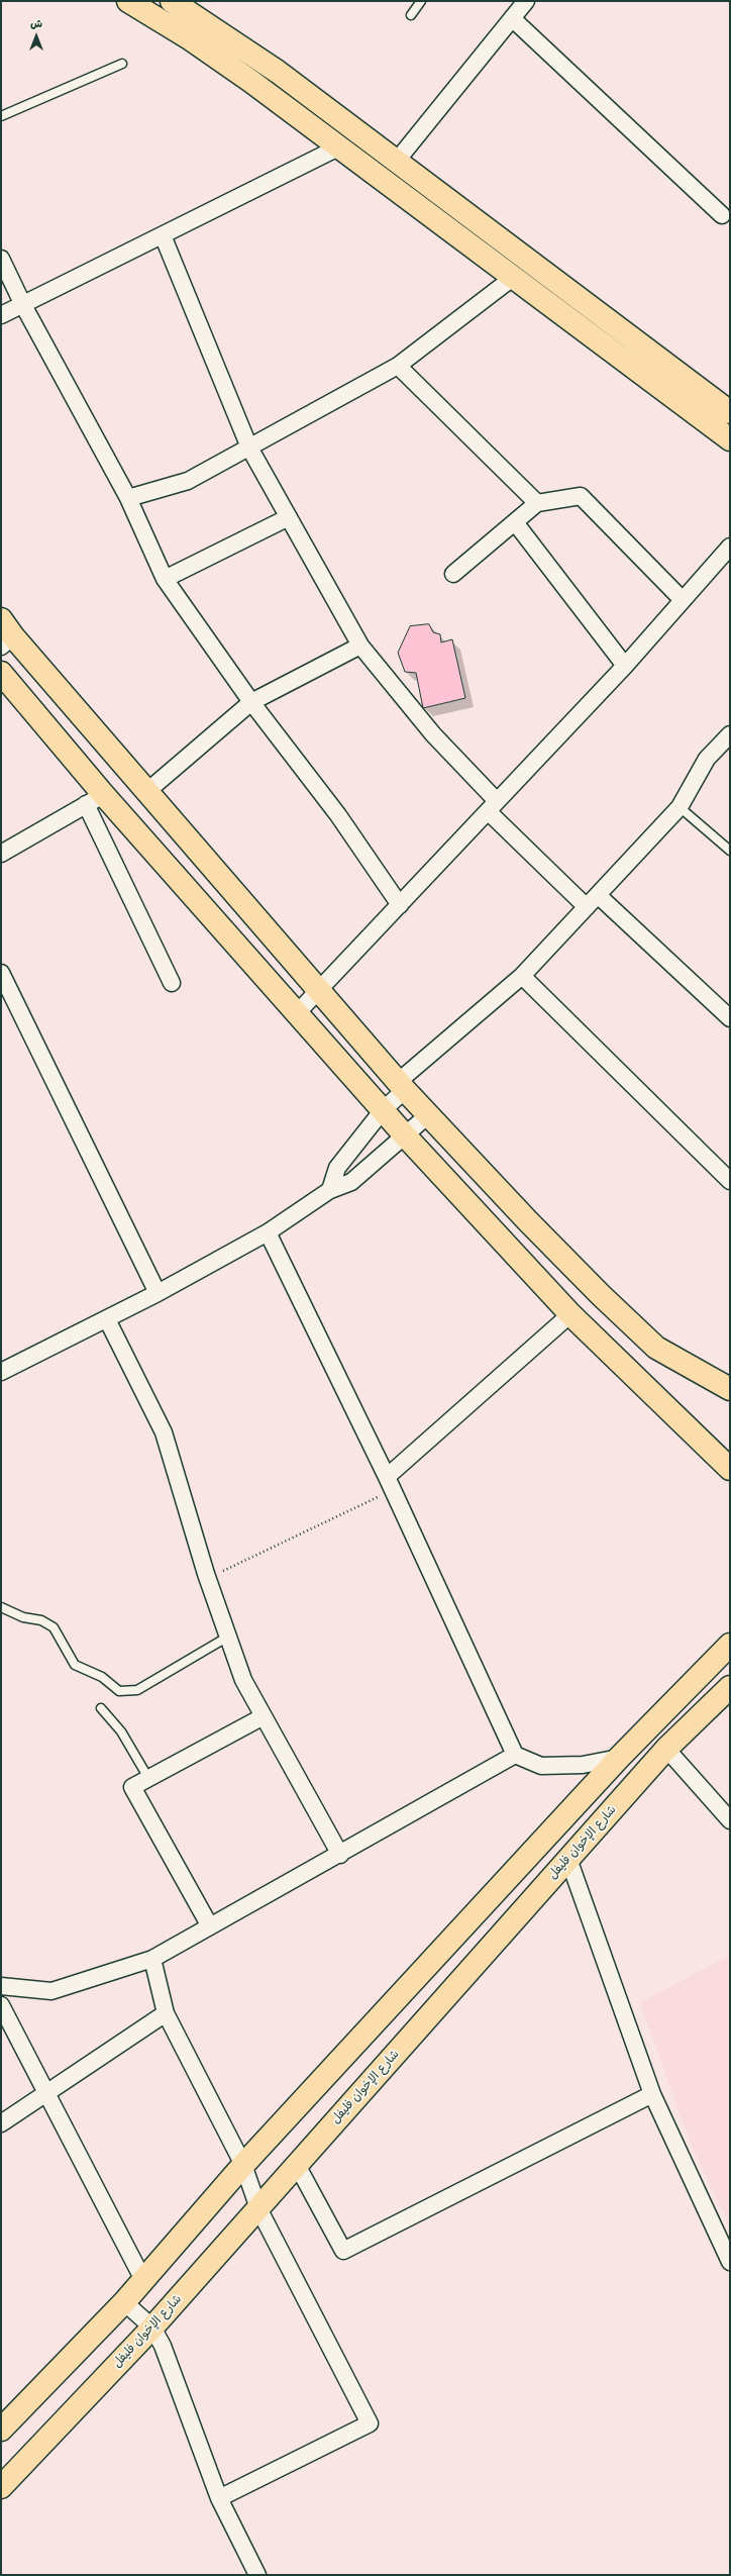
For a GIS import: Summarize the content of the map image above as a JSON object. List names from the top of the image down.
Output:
{
  "streets": {
    "main road": ["شارع الإخوان فليفل"]
  },
  "north": "top"
}
